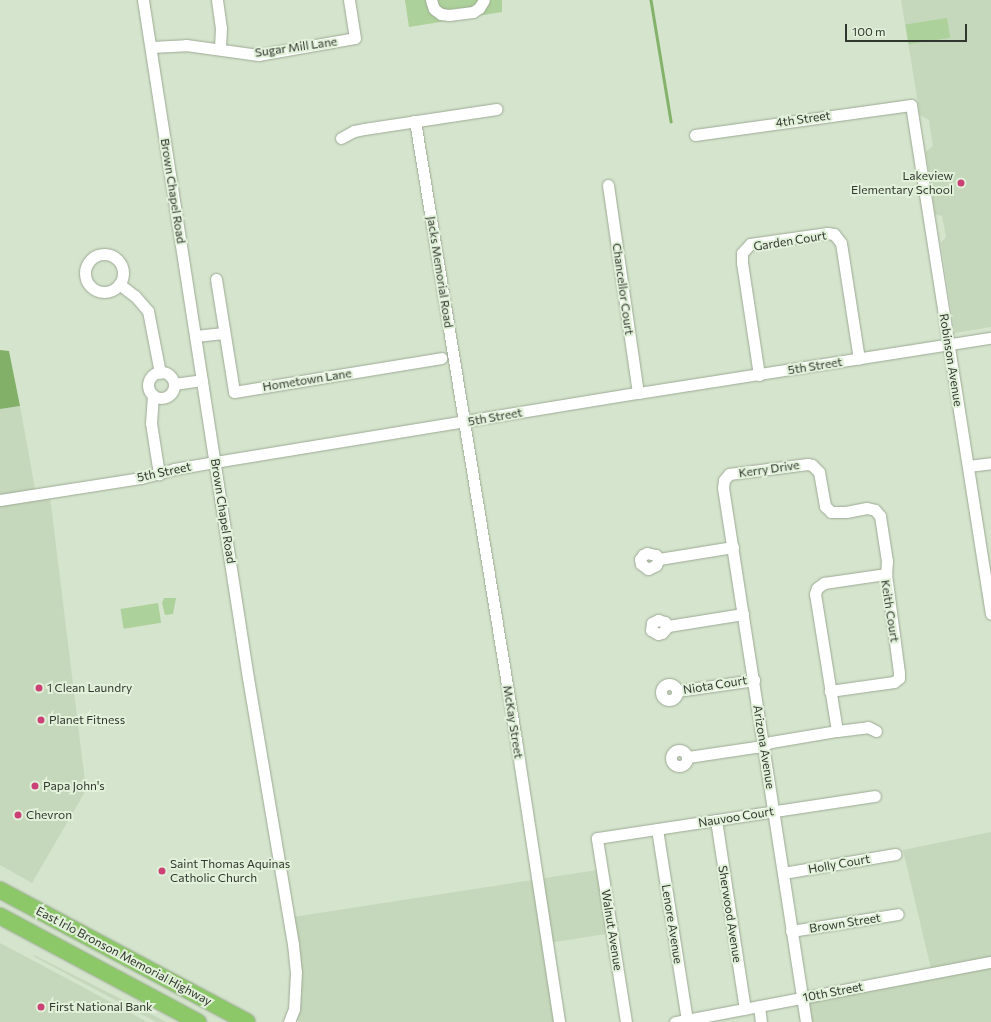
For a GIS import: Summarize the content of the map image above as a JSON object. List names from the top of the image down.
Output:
{
  "streets": {
    "highway": ["East Irlo Bronson Memorial Highway"],
    "street": [
      "Sugar Mill Lane",
      "4th Street",
      "Brown Chapel Road",
      "Garden Court",
      "Jacks Memorial Road",
      "Chancellor Court",
      "Robinson Avenue",
      "5th Street",
      "Hometown Lane",
      "Kerry Drive",
      "Keith Court",
      "Niota Court",
      "McKay Street",
      "Arizona Avenue",
      "Nauvoo Court",
      "Holly Court",
      "Sherwood Avenue",
      "Brown Street",
      "Lenore Avenue",
      "Walnut Avenue",
      "10th Street"
    ]
  },
  "crossings": [
    ["Sugar Mill Lane", "Brown Chapel Road"],
    ["4th Street", "Robinson Avenue"],
    ["Brown Chapel Road", "5th Street"],
    ["Garden Court", "5th Street"],
    ["Jacks Memorial Road", "5th Street"],
    ["Jacks Memorial Road", "McKay Street"],
    ["Chancellor Court", "5th Street"],
    ["Robinson Avenue", "5th Street"],
    ["5th Street", "McKay Street"],
    ["Kerry Drive", "Keith Court"],
    ["Kerry Drive", "Arizona Avenue"],
    ["Niota Court", "Arizona Avenue"],
    ["Arizona Avenue", "Nauvoo Court"],
    ["Arizona Avenue", "Holly Court"],
    ["Arizona Avenue", "Brown Street"],
    ["Arizona Avenue", "10th Street"],
    ["Nauvoo Court", "Sherwood Avenue"],
    ["Nauvoo Court", "Lenore Avenue"],
    ["Nauvoo Court", "Walnut Avenue"],
    ["Sherwood Avenue", "10th Street"],
    ["Lenore Avenue", "10th Street"]
  ],
  "places": [
    "Lakeview Elementary School",
    "1 Clean Laundry",
    "Planet Fitness",
    "Papa John's",
    "Chevron",
    "Saint Thomas Aquinas Catholic Church",
    "First National Bank"
  ],
  "scale_bar": "100 m"
}
